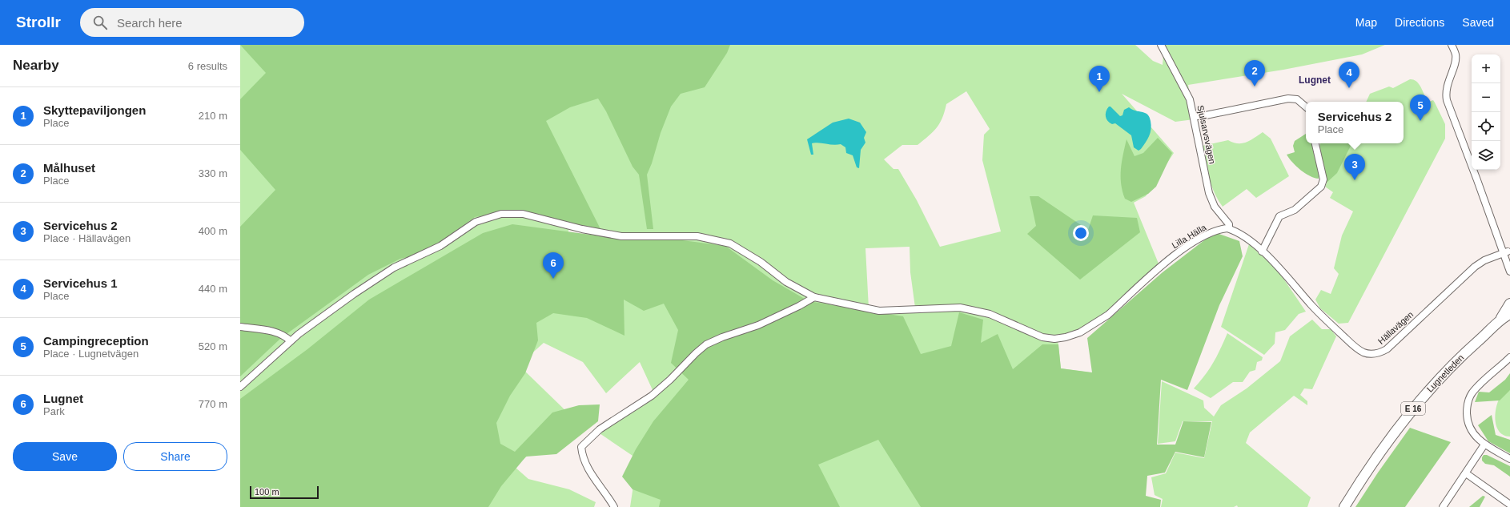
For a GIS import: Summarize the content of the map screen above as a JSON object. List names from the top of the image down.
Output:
{
  "streets": {
    "highway": ["Lugnetleden", "E 16"],
    "street": ["Sjulsarvsvägen", "Lilla Hälla", "Hällavägen"]
  },
  "crossings": [
    ["Sjulsarvsvägen", "Lilla Hälla"],
    ["Sjulsarvsvägen", "Hällavägen"],
    ["Lilla Hälla", "Hällavägen"]
  ],
  "districts": ["Lugnet"],
  "scale_bar": "100 m",
  "page": {
    "header": "Strollr",
    "search": "Search here",
    "nav": ["Map", "Directions", "Saved"],
    "heading": ["Nearby", "6 results"],
    "map_buttons": ["+", "−"],
    "pins": [
      "2",
      "4",
      "1",
      "5",
      "3",
      "6"
    ],
    "list": [
      {
        "mark": "1",
        "name": "Skyttepaviljongen",
        "note": "Place",
        "value": "210 m"
      },
      {
        "mark": "2",
        "name": "Målhuset",
        "note": "Place",
        "value": "330 m"
      },
      {
        "mark": "3",
        "name": "Servicehus 2",
        "note": "Place · Hällavägen",
        "value": "400 m"
      },
      {
        "mark": "4",
        "name": "Servicehus 1",
        "note": "Place",
        "value": "440 m"
      },
      {
        "mark": "5",
        "name": "Campingreception",
        "note": "Place · Lugnetvägen",
        "value": "520 m"
      },
      {
        "mark": "6",
        "name": "Lugnet",
        "note": "Park",
        "value": "770 m"
      }
    ],
    "popup": ["Servicehus 2", "Place"],
    "buttons": ["Save", "Share"],
    "scale": "100 m"
  }
}
